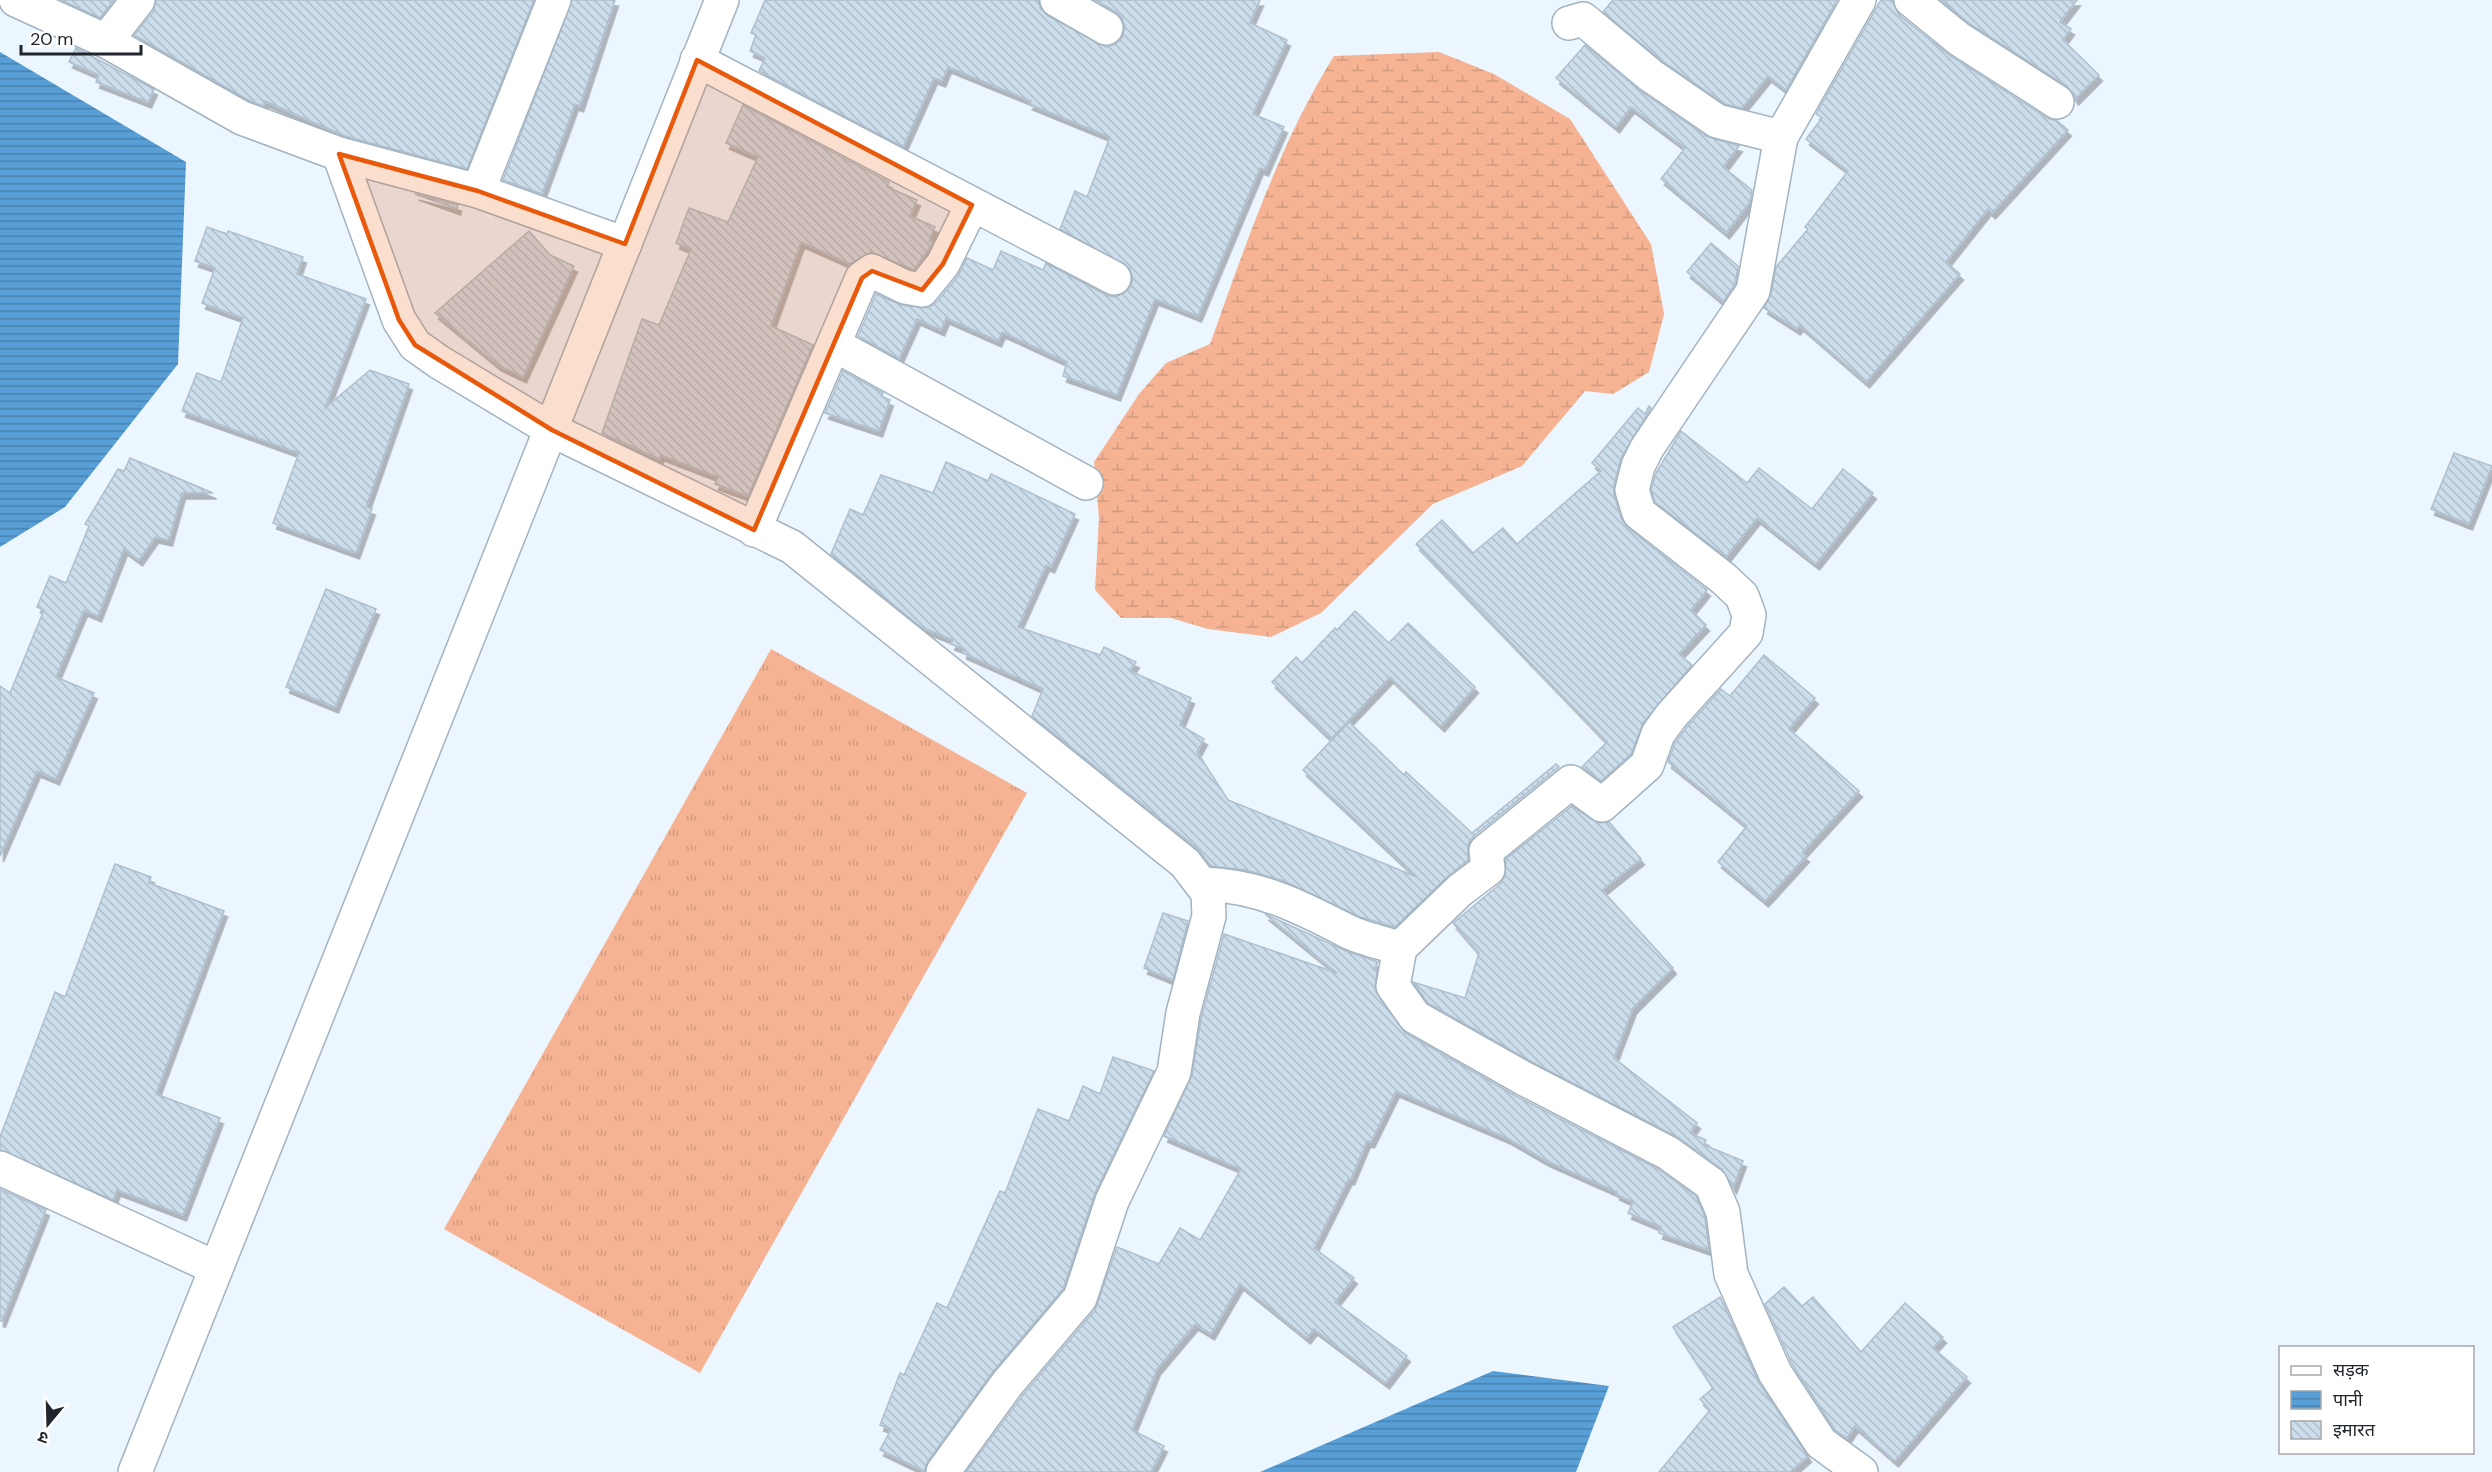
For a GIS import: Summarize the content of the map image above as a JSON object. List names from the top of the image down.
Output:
{
  "legend": ["सड़क", "पानी", "इमारत"],
  "scale_bar": "20 m",
  "north": "bottom"
}
